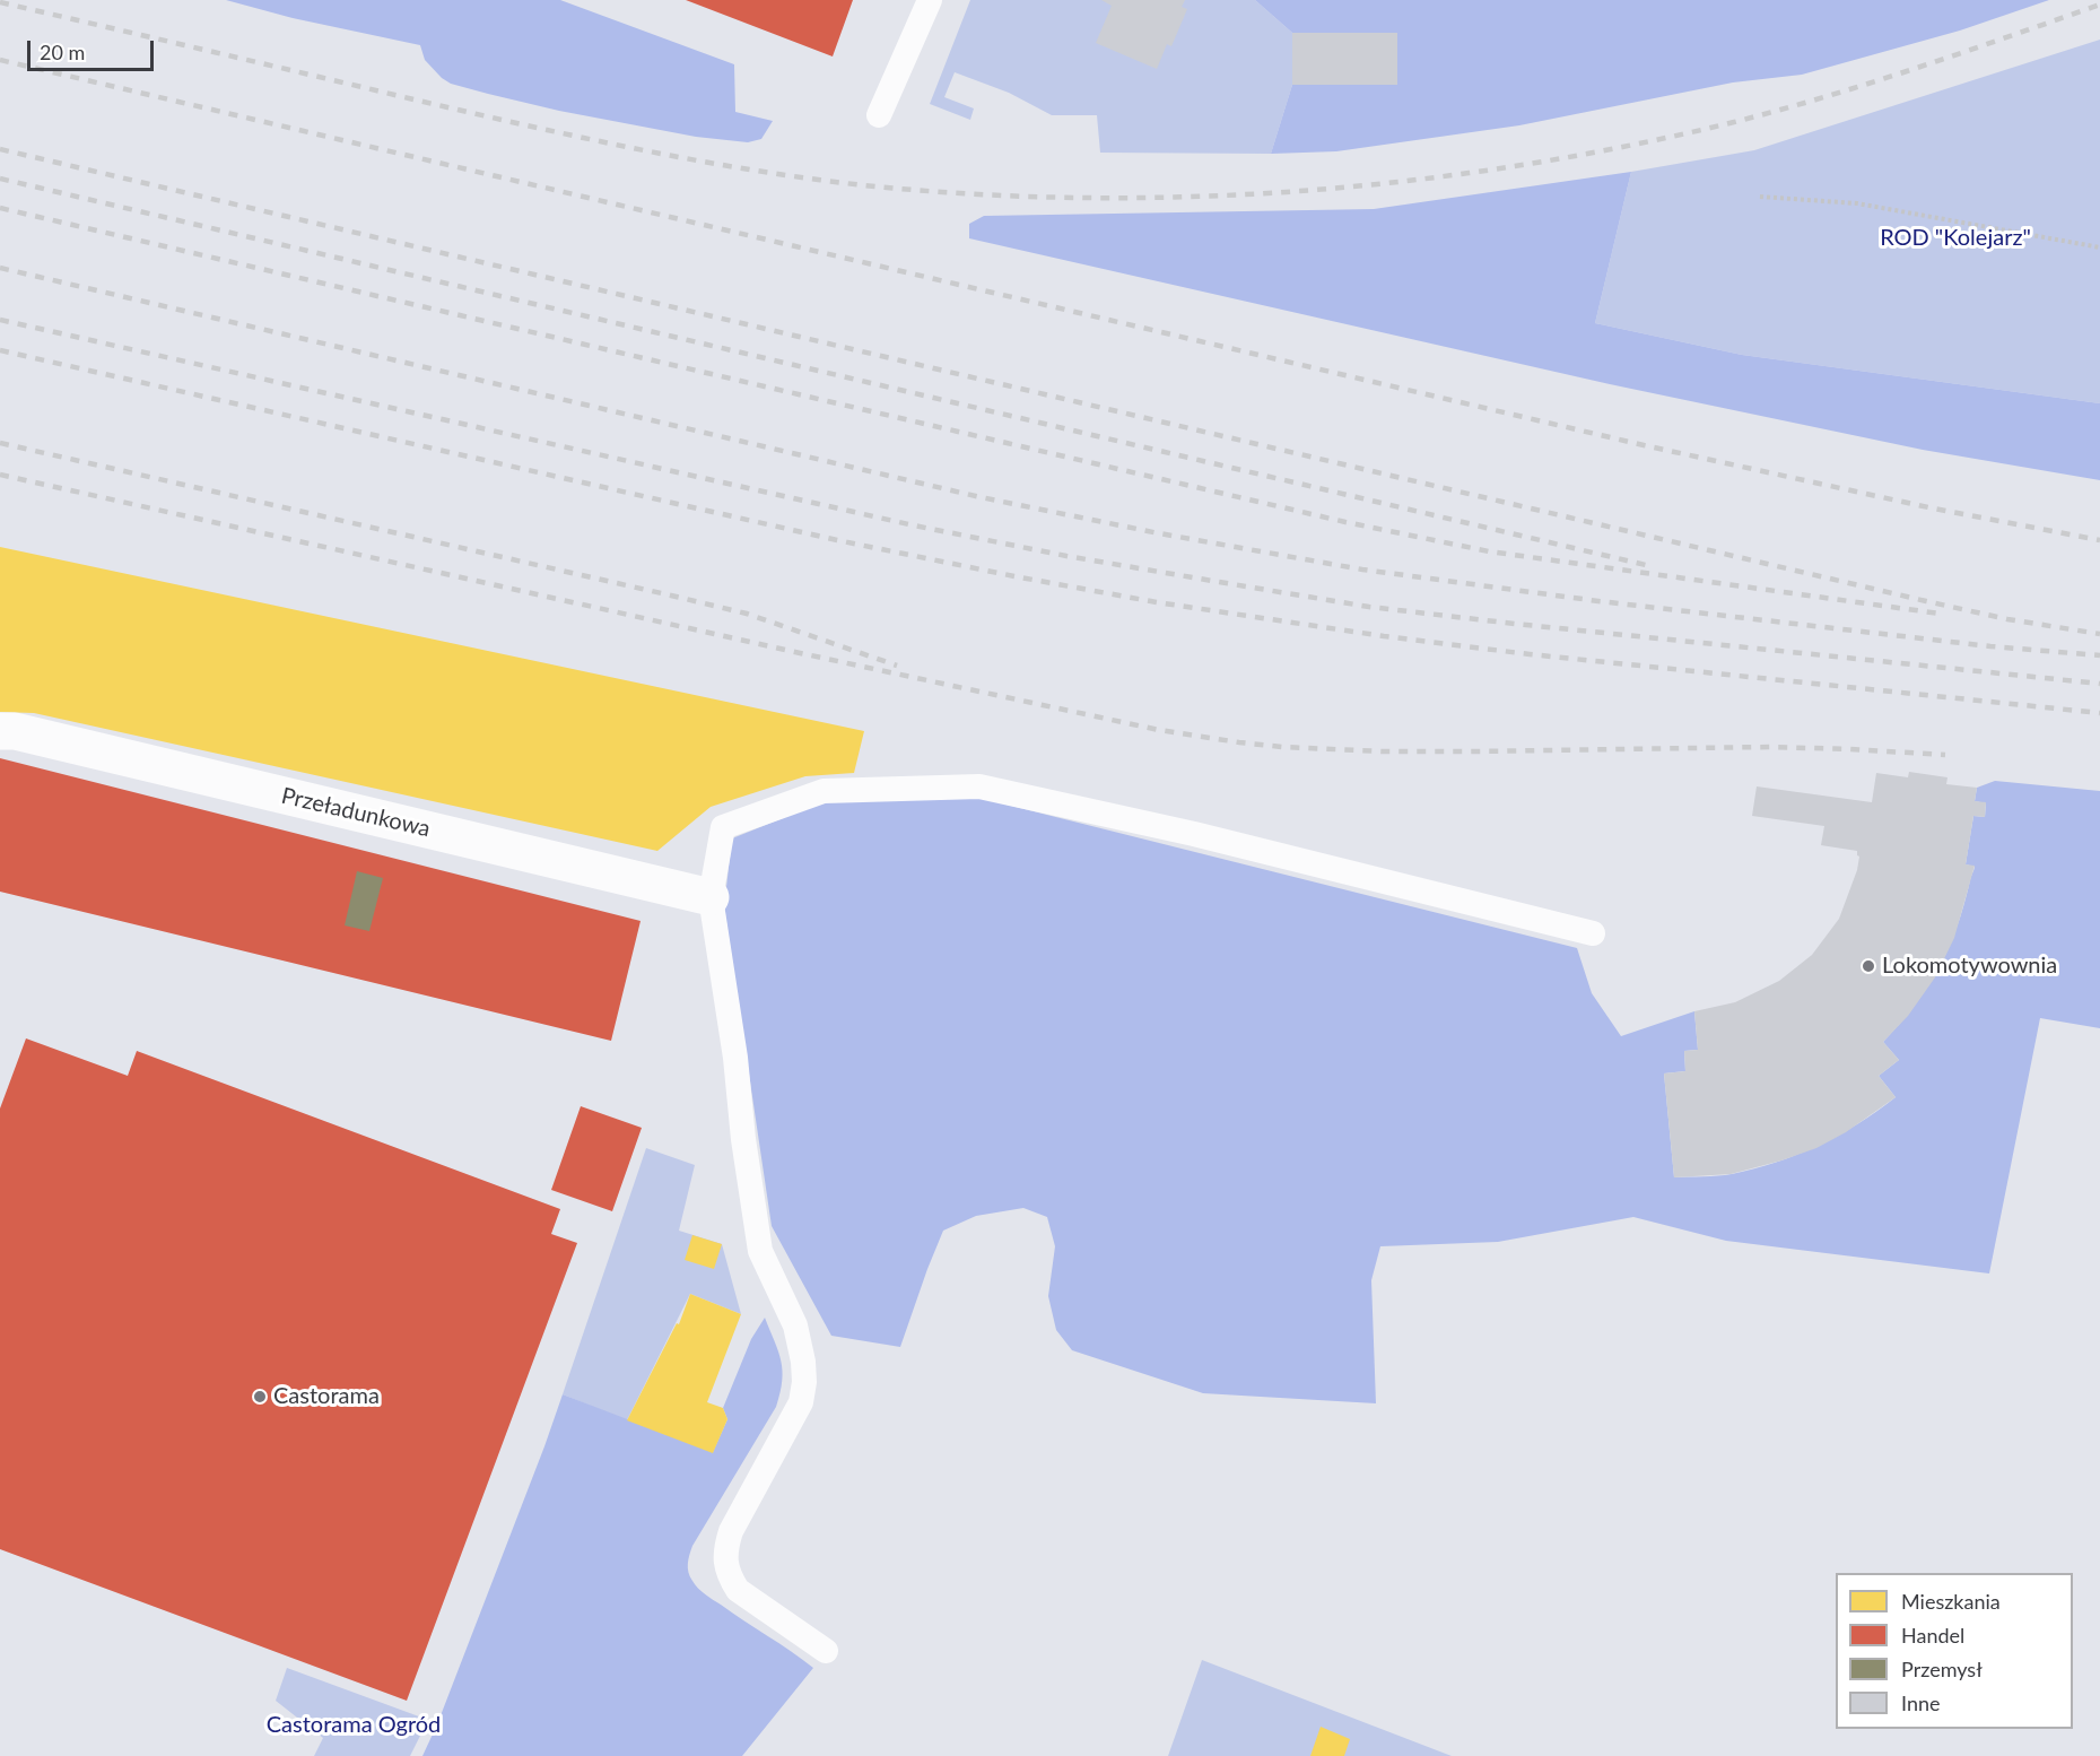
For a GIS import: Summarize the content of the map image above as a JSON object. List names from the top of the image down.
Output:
{
  "streets": {
    "street": ["Przeładunkowa"]
  },
  "parks": ["ROD \"Kolejarz\"", "Castorama Ogród"],
  "places": ["Lokomotywownia", "Castorama"],
  "legend": [
    "Mieszkania",
    "Handel",
    "Przemysł",
    "Inne"
  ],
  "scale_bar": "20 m"
}
